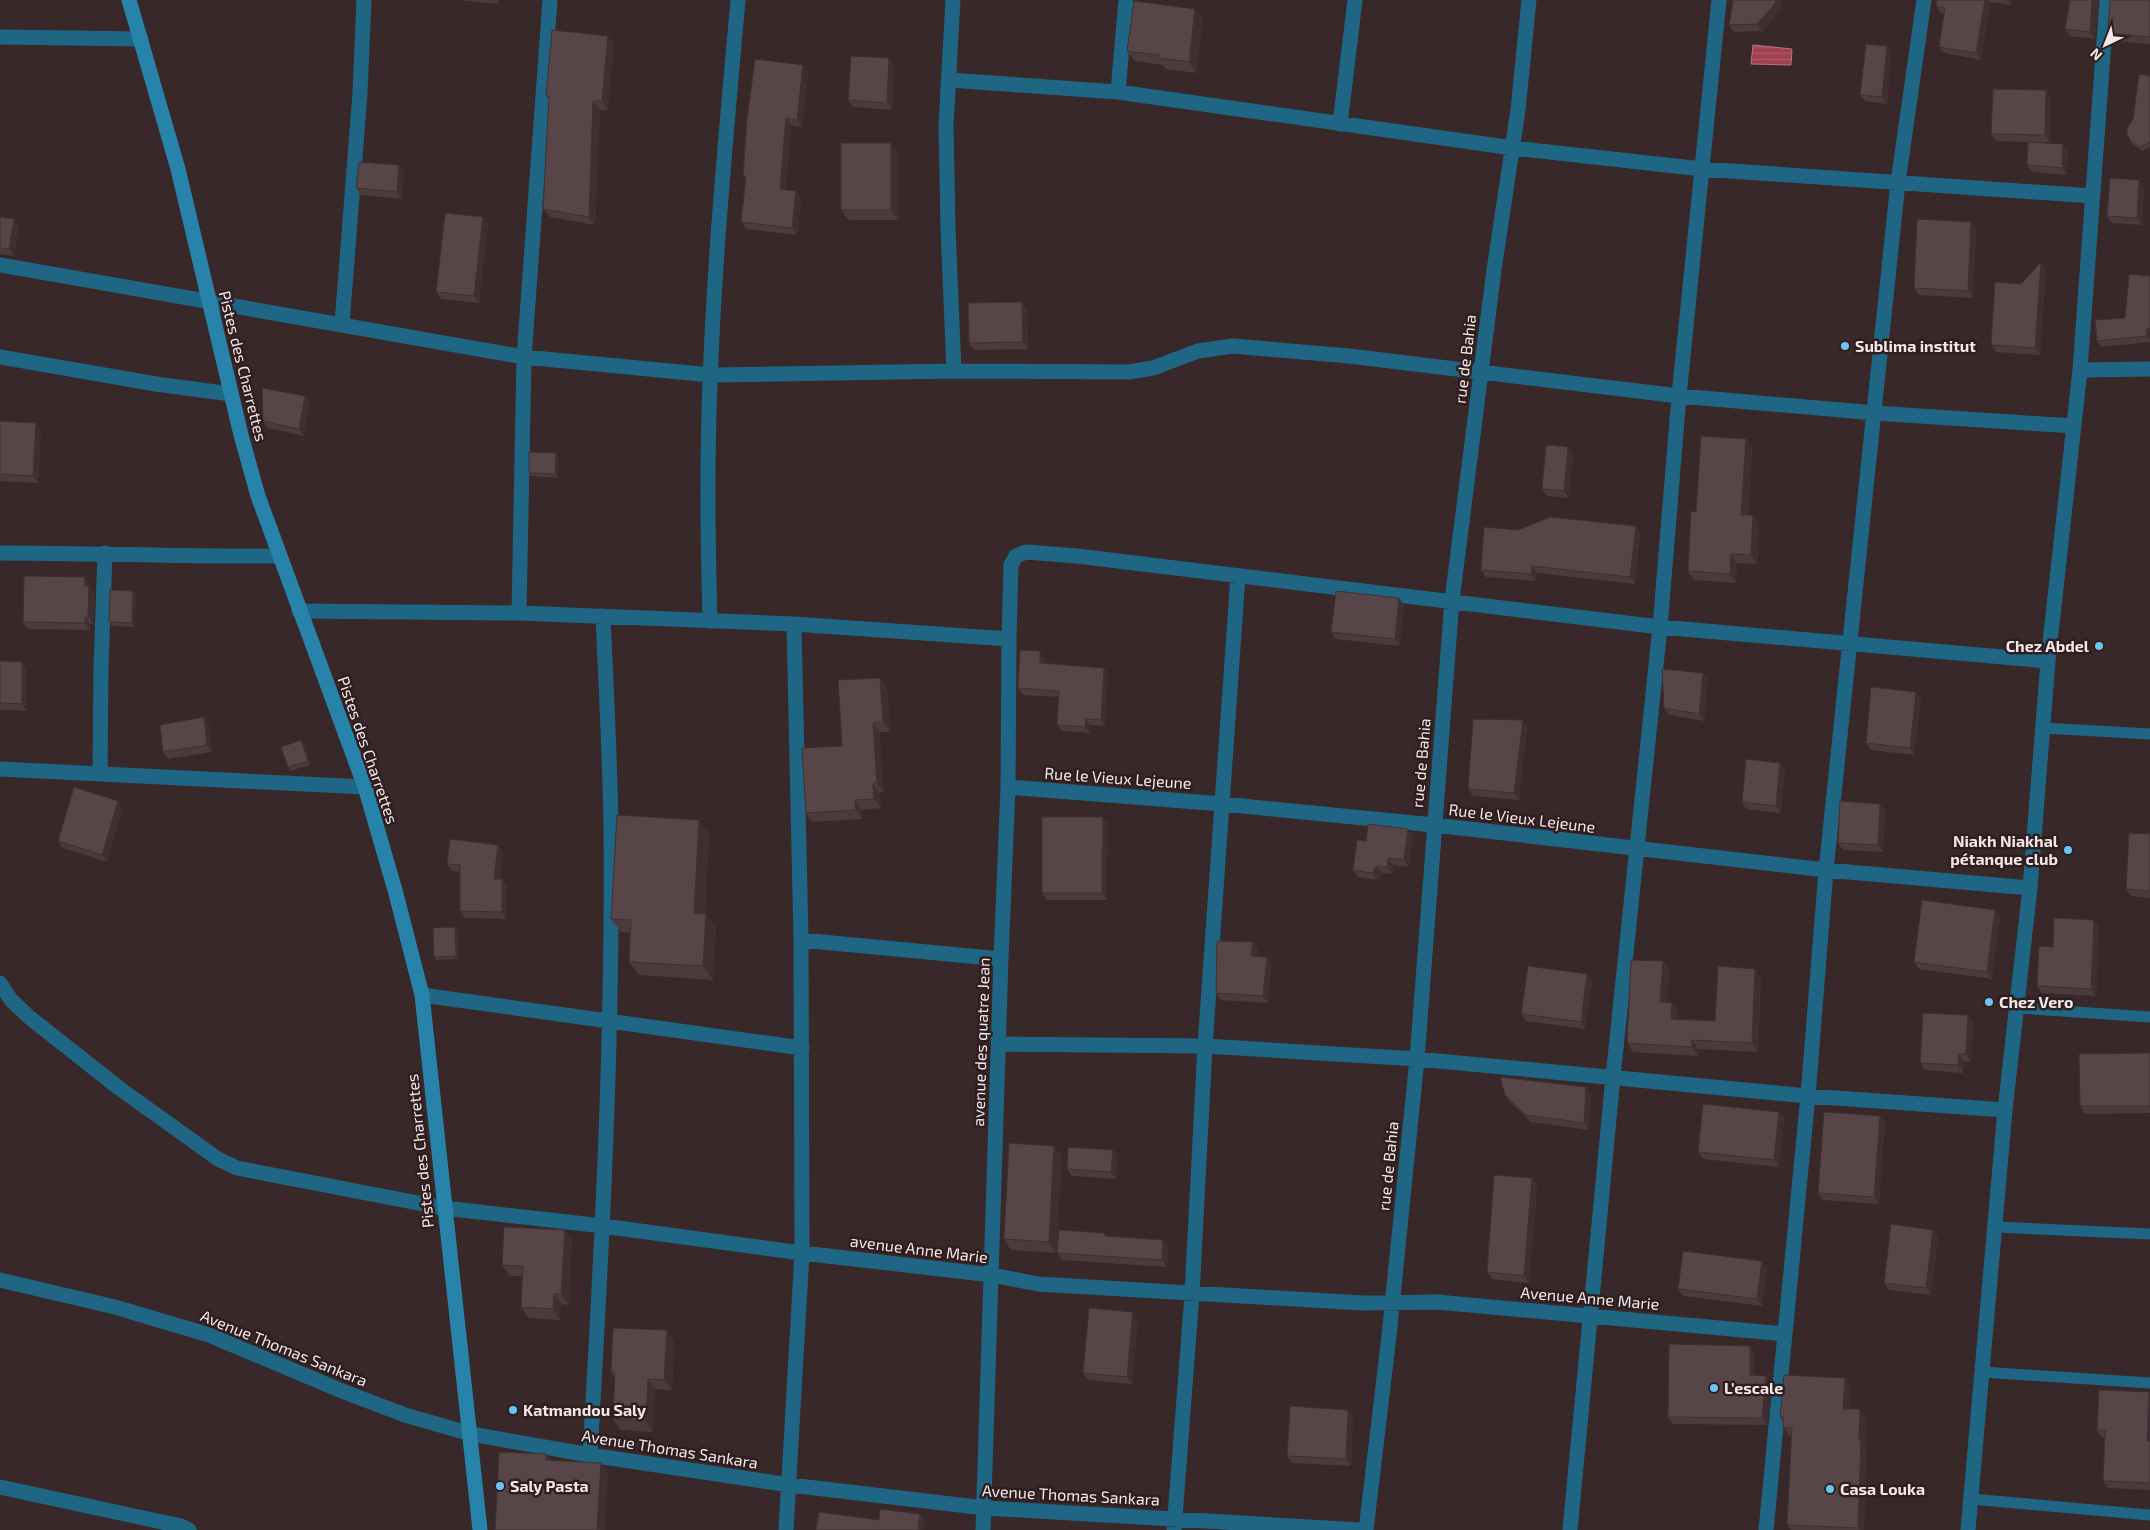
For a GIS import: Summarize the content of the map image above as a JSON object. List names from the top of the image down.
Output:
{
  "streets": {
    "main road": ["Pistes des Charrettes"],
    "street": [
      "rue de Bahia",
      "Rue le Vieux Lejeune",
      "avenue des quatre Jean",
      "avenue Anne Marie",
      "Avenue Anne Marie",
      "Avenue Thomas Sankara"
    ]
  },
  "crossings": [
    ["rue de Bahia", "Rue le Vieux Lejeune"],
    ["rue de Bahia", "avenue Anne Marie"],
    ["rue de Bahia", "Avenue Anne Marie"],
    ["Pistes des Charrettes", "avenue Anne Marie"],
    ["Pistes des Charrettes", "Avenue Thomas Sankara"],
    ["Rue le Vieux Lejeune", "avenue des quatre Jean"],
    ["avenue des quatre Jean", "avenue Anne Marie"],
    ["avenue des quatre Jean", "Avenue Thomas Sankara"],
    ["avenue Anne Marie", "Avenue Anne Marie"]
  ],
  "places": [
    "Sublima institut",
    "Chez Abdel",
    "Niakh Niakhal pétanque club",
    "Chez Vero",
    "L’escale",
    "Katmandou Saly",
    "Saly Pasta",
    "Casa Louka"
  ],
  "north": "bottom left"
}
